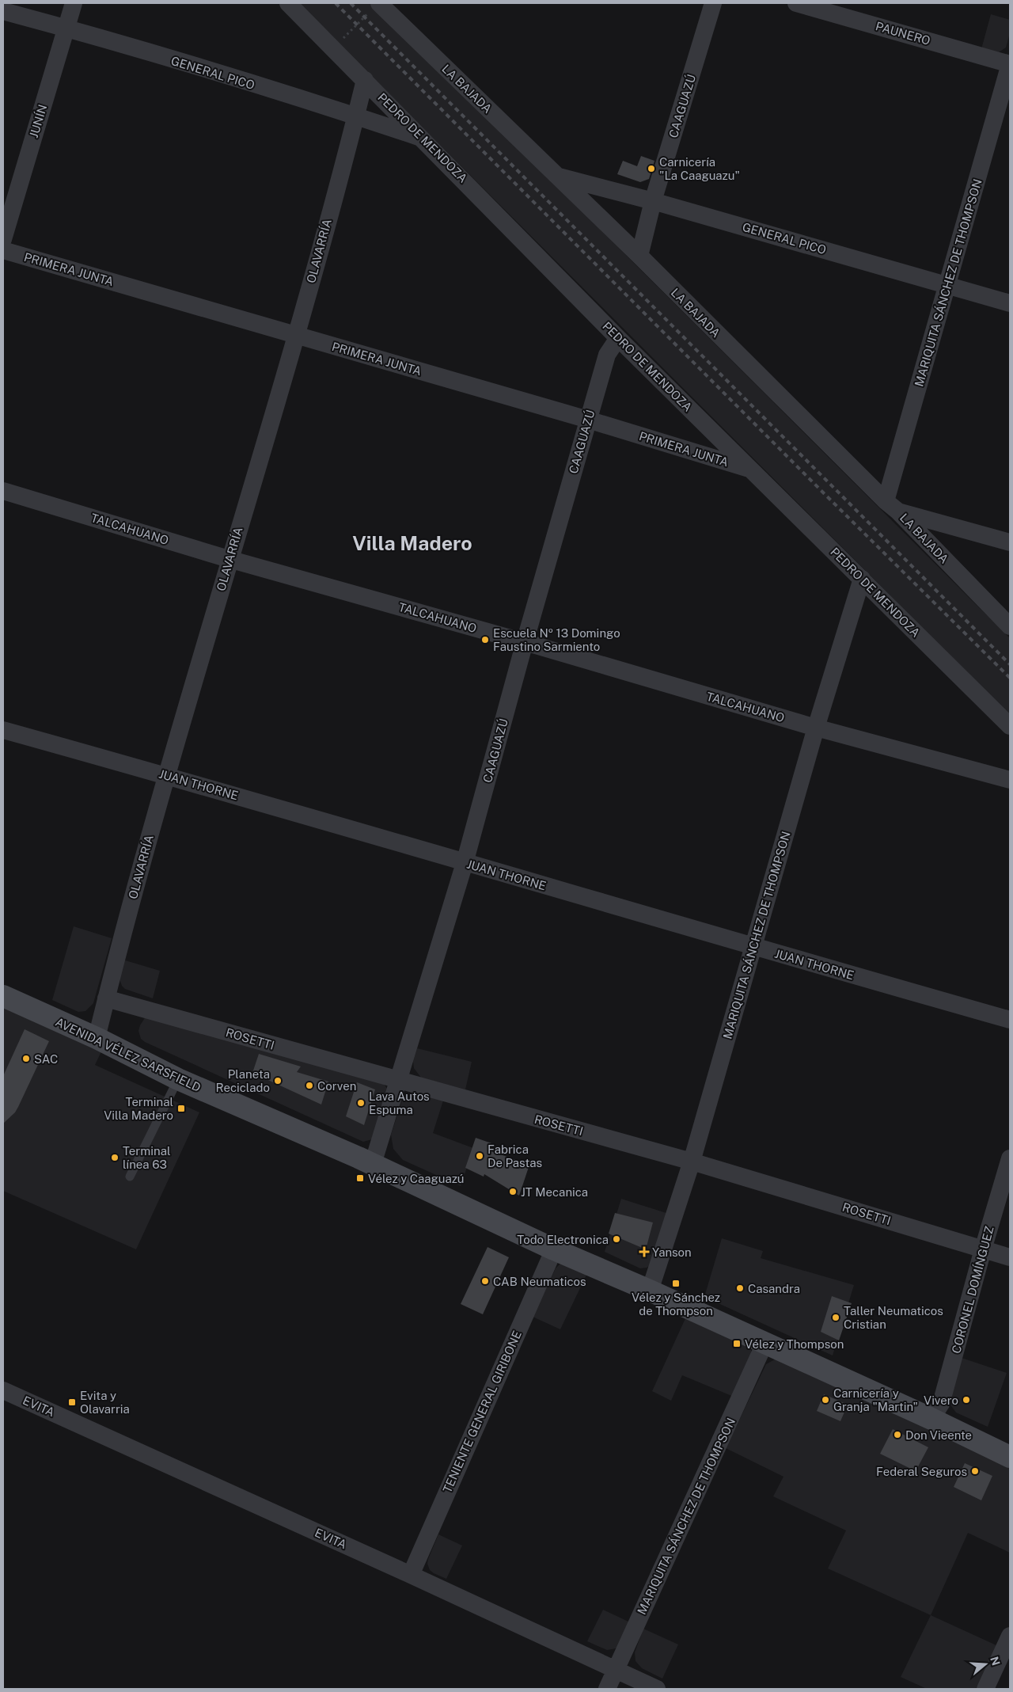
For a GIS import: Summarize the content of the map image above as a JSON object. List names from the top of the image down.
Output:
{
  "streets": {
    "main road": ["AVENIDA VÉLEZ SARSFIELD"],
    "street": [
      "PAUNERO",
      "GENERAL PICO",
      "LA BAJADA",
      "CAAGUAZÚ",
      "JUNÍN",
      "PEDRO DE MENDOZA",
      "OLAVARRÍA",
      "PRIMERA JUNTA",
      "MARIQUITA SÁNCHEZ DE THOMPSON",
      "TALCAHUANO",
      "JUAN THORNE",
      "ROSETTI",
      "CORONEL DOMÍNGUEZ",
      "EVITA",
      "TENIENTE GENERAL GIRIBONE"
    ]
  },
  "crossings": [
    ["PAUNERO", "MARIQUITA SÁNCHEZ DE THOMPSON"],
    ["GENERAL PICO", "LA BAJADA"],
    ["GENERAL PICO", "CAAGUAZÚ"],
    ["GENERAL PICO", "JUNÍN"],
    ["GENERAL PICO", "PEDRO DE MENDOZA"],
    ["GENERAL PICO", "OLAVARRÍA"],
    ["GENERAL PICO", "MARIQUITA SÁNCHEZ DE THOMPSON"],
    ["LA BAJADA", "CAAGUAZÚ"],
    ["LA BAJADA", "MARIQUITA SÁNCHEZ DE THOMPSON"],
    ["CAAGUAZÚ", "PEDRO DE MENDOZA"],
    ["CAAGUAZÚ", "PRIMERA JUNTA"],
    ["CAAGUAZÚ", "TALCAHUANO"],
    ["CAAGUAZÚ", "JUAN THORNE"],
    ["CAAGUAZÚ", "ROSETTI"],
    ["CAAGUAZÚ", "AVENIDA VÉLEZ SARSFIELD"],
    ["PEDRO DE MENDOZA", "OLAVARRÍA"],
    ["PEDRO DE MENDOZA", "PRIMERA JUNTA"],
    ["PEDRO DE MENDOZA", "MARIQUITA SÁNCHEZ DE THOMPSON"],
    ["OLAVARRÍA", "PRIMERA JUNTA"],
    ["OLAVARRÍA", "TALCAHUANO"],
    ["OLAVARRÍA", "JUAN THORNE"],
    ["OLAVARRÍA", "ROSETTI"],
    ["OLAVARRÍA", "AVENIDA VÉLEZ SARSFIELD"],
    ["MARIQUITA SÁNCHEZ DE THOMPSON", "TALCAHUANO"],
    ["MARIQUITA SÁNCHEZ DE THOMPSON", "JUAN THORNE"],
    ["MARIQUITA SÁNCHEZ DE THOMPSON", "ROSETTI"],
    ["MARIQUITA SÁNCHEZ DE THOMPSON", "AVENIDA VÉLEZ SARSFIELD"],
    ["MARIQUITA SÁNCHEZ DE THOMPSON", "EVITA"],
    ["ROSETTI", "CORONEL DOMÍNGUEZ"],
    ["AVENIDA VÉLEZ SARSFIELD", "CORONEL DOMÍNGUEZ"],
    ["AVENIDA VÉLEZ SARSFIELD", "TENIENTE GENERAL GIRIBONE"],
    ["EVITA", "TENIENTE GENERAL GIRIBONE"]
  ],
  "districts": ["Villa Madero"],
  "places": {
    "other": [
      "Carnicería \"La Caaguazu\"",
      "Escuela Nº 13 Domingo Faustino Sarmiento",
      "SAC",
      "Planeta Reciclado",
      "Corven",
      "Lava Autos Espuma",
      "Fabrica De Pastas",
      "Terminal línea 63",
      "JT Mecanica",
      "Todo Electronica",
      "CAB Neumaticos",
      "Casandra",
      "Taller Neumaticos Cristian",
      "Carnicería y Granja \"Martin\"",
      "Vivero",
      "Don Vieente",
      "Federal Seguros"
    ],
    "transit": [
      "Terminal Villa Madero",
      "Vélez y Caaguazú",
      "Vélez y Sánchez de Thompson",
      "Vélez y Thompson",
      "Evita y Olavarria"
    ],
    "health": ["Yanson"]
  },
  "north": "right"
}
